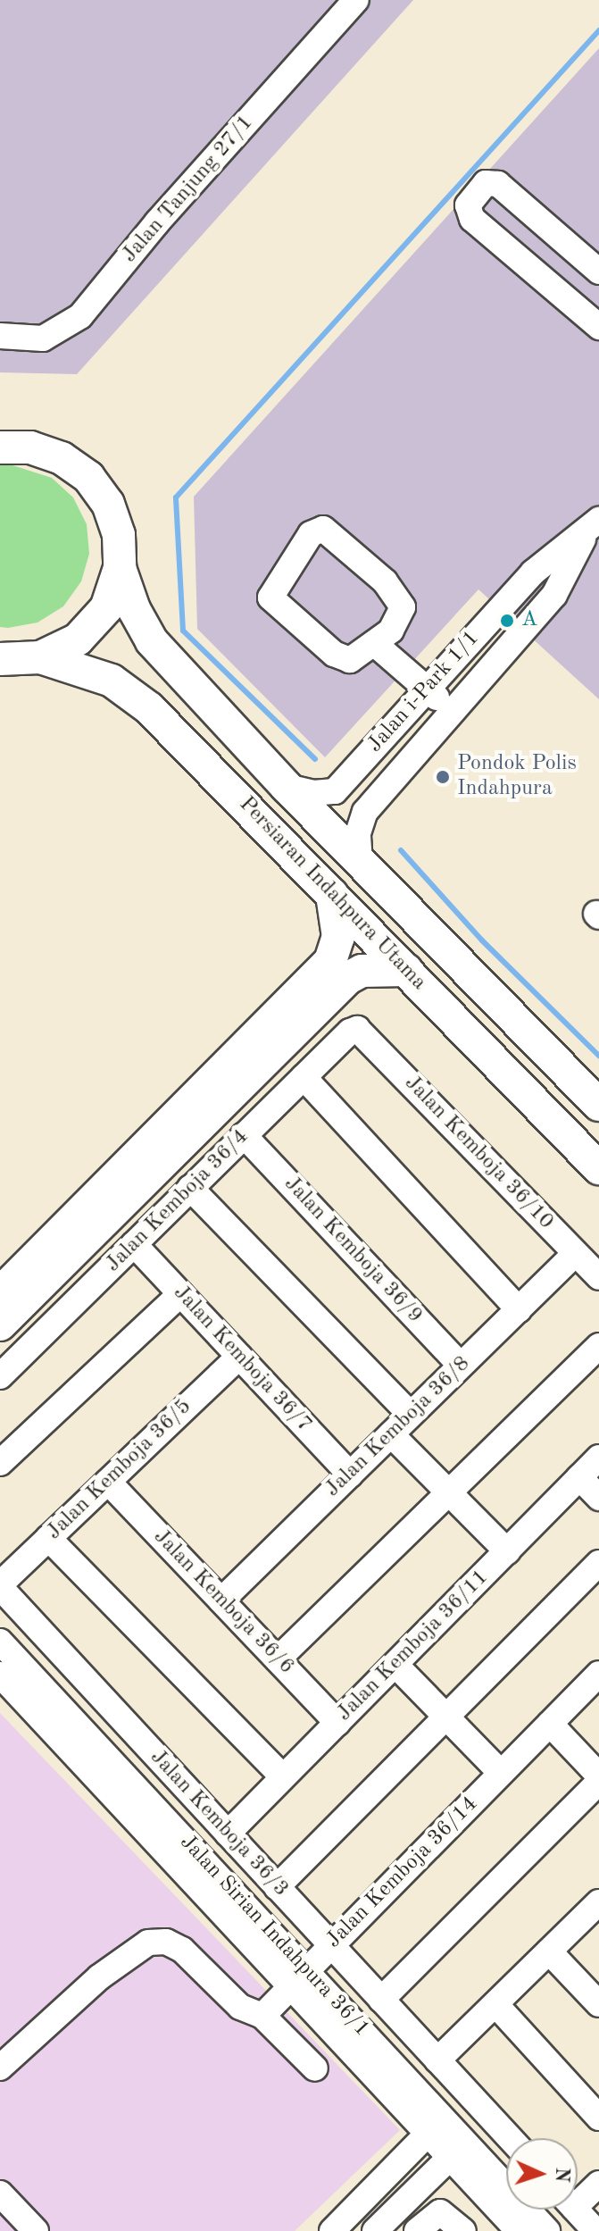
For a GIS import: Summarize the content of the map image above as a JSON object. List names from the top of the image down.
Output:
{
  "streets": {
    "main road": ["Persiaran Indahpura Utama"],
    "street": [
      "Jalan Tanjung 27/1",
      "Jalan i-Park 1/1",
      "Jalan Kemboja 36/10",
      "Jalan Kemboja 36/4",
      "Jalan Kemboja 36/9",
      "Jalan Kemboja 36/7",
      "Jalan Kemboja 36/8",
      "Jalan Kemboja 36/5",
      "Jalan Kemboja 36/6",
      "Jalan Kemboja 36/11",
      "Jalan Kemboja 36/3",
      "Jalan Kemboja 36/14",
      "Jalan Sirian Indahpura 36/1"
    ]
  },
  "crossings": [
    ["Jalan i-Park 1/1", "Persiaran Indahpura Utama"],
    ["Jalan Kemboja 36/10", "Jalan Kemboja 36/4"],
    ["Jalan Kemboja 36/10", "Jalan Kemboja 36/8"],
    ["Jalan Kemboja 36/4", "Jalan Kemboja 36/9"],
    ["Jalan Kemboja 36/4", "Jalan Kemboja 36/7"],
    ["Jalan Kemboja 36/9", "Jalan Kemboja 36/8"],
    ["Jalan Kemboja 36/7", "Jalan Kemboja 36/8"],
    ["Jalan Kemboja 36/7", "Jalan Kemboja 36/5"],
    ["Jalan Kemboja 36/8", "Jalan Kemboja 36/6"],
    ["Jalan Kemboja 36/5", "Jalan Kemboja 36/6"],
    ["Jalan Kemboja 36/5", "Jalan Kemboja 36/3"],
    ["Jalan Kemboja 36/6", "Jalan Kemboja 36/11"],
    ["Jalan Kemboja 36/11", "Jalan Kemboja 36/3"],
    ["Jalan Kemboja 36/3", "Jalan Kemboja 36/14"],
    ["Jalan Kemboja 36/14", "Jalan Sirian Indahpura 36/1"]
  ],
  "places": ["A", "Pondok Polis Indahpura"],
  "north": "right"
}
